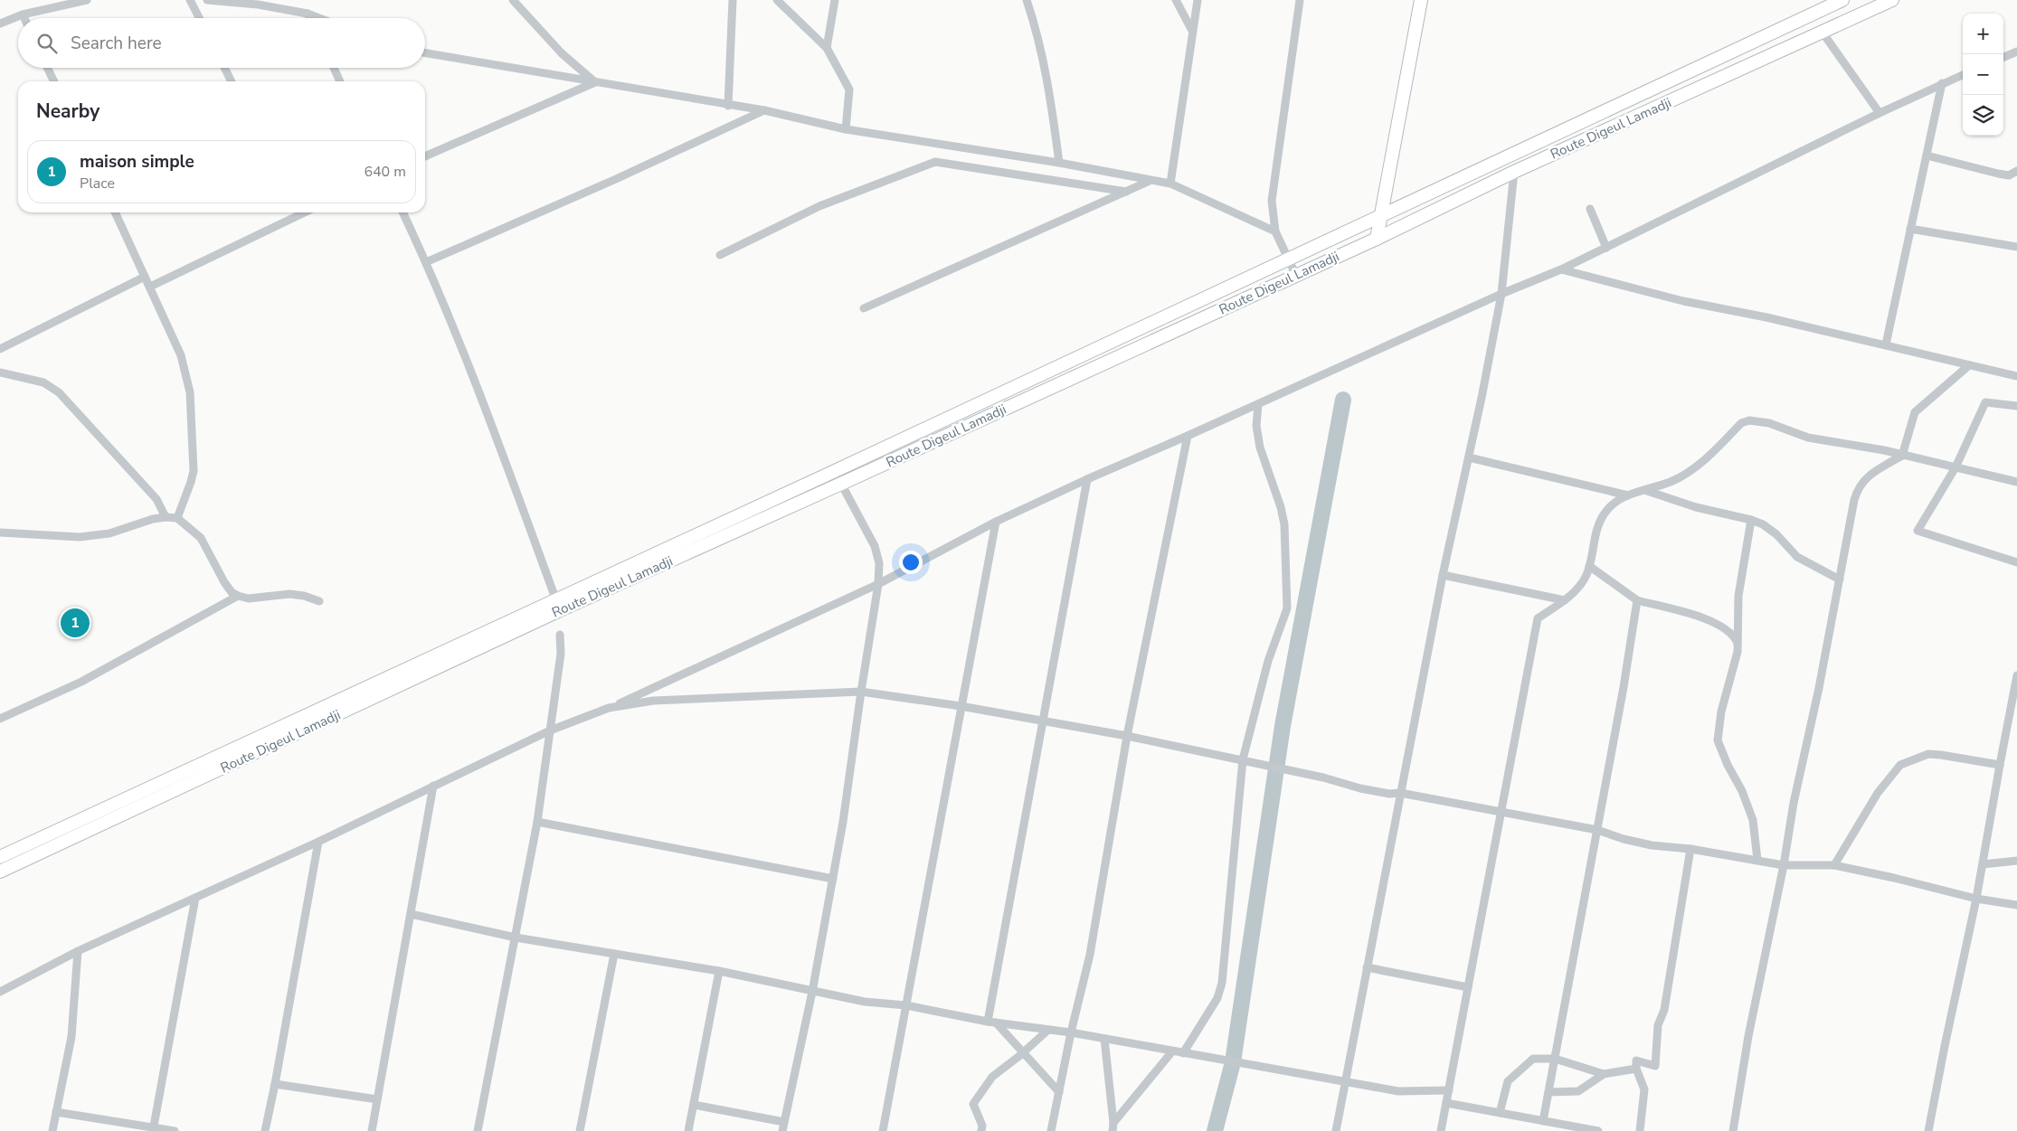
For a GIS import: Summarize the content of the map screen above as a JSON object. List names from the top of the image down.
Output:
{
  "streets": {
    "main road": ["Route Digeul Lamadji"]
  },
  "page": {
    "map_buttons": ["+", "−"],
    "search": "Search here",
    "heading": "Nearby",
    "list": [
      {
        "mark": "1",
        "name": "maison simple",
        "note": "Place",
        "value": "640 m"
      }
    ],
    "pins": "1"
  }
}
